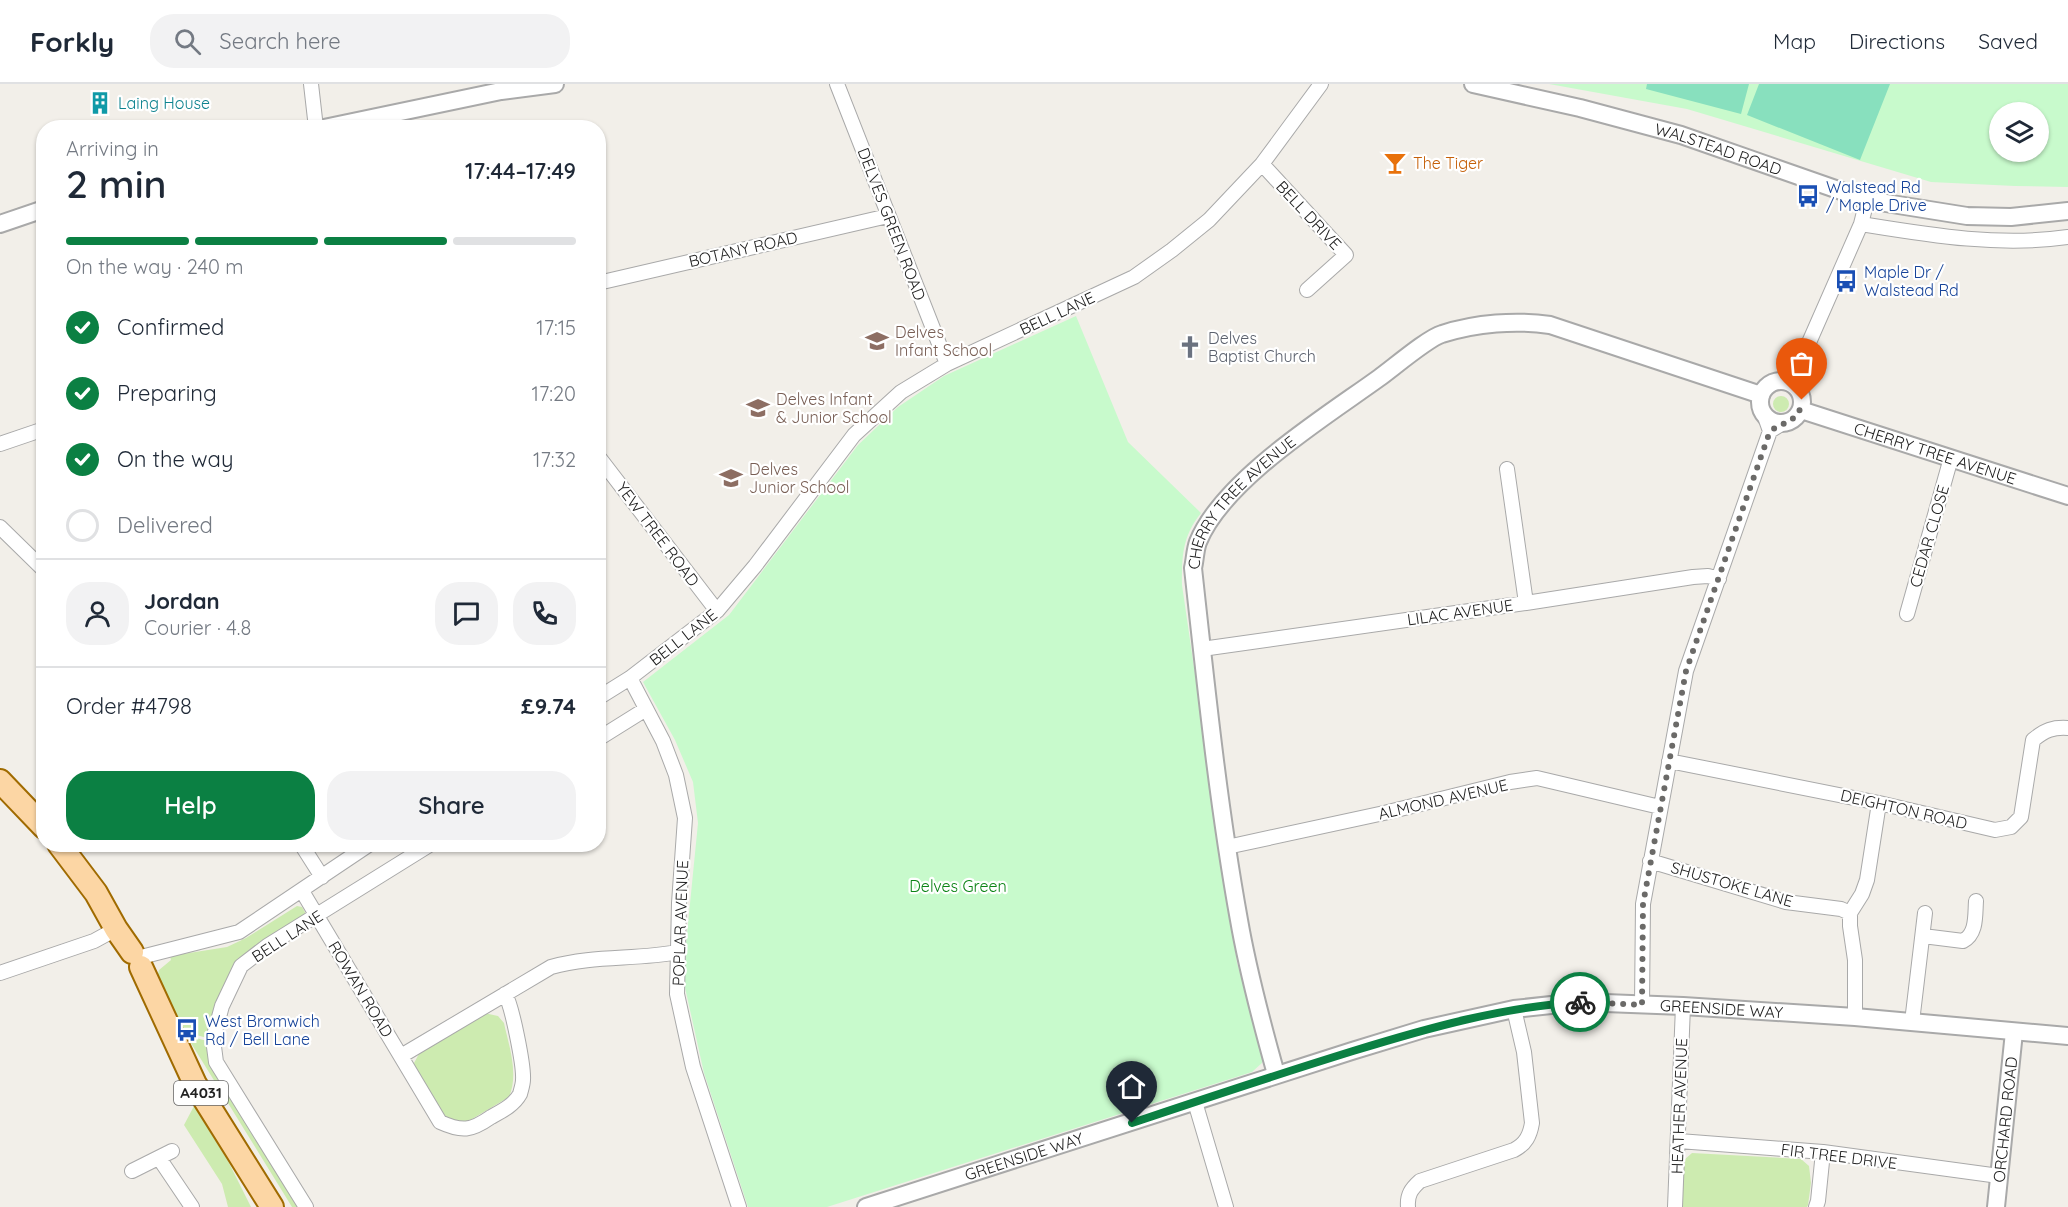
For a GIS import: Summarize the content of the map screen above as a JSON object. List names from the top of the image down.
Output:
{
  "streets": {
    "main road": ["A4031"],
    "street": [
      "WALSTEAD ROAD",
      "BELL DRIVE",
      "DELVES GREEN ROAD",
      "BOTANY ROAD",
      "BELL LANE",
      "CHERRY TREE AVENUE",
      "YEW TREE ROAD",
      "CEDAR CLOSE",
      "LILAC AVENUE",
      "ALMOND AVENUE",
      "DEIGHTON ROAD",
      "SHUSTOKE LANE",
      "POPLAR AVENUE",
      "ROWAN ROAD",
      "GREENSIDE WAY",
      "HEATHER AVENUE",
      "ORCHARD ROAD",
      "FIR TREE DRIVE"
    ]
  },
  "crossings": [
    ["BELL DRIVE", "BELL LANE"],
    ["DELVES GREEN ROAD", "BOTANY ROAD"],
    ["DELVES GREEN ROAD", "BELL LANE"],
    ["BELL LANE", "YEW TREE ROAD"],
    ["BELL LANE", "POPLAR AVENUE"],
    ["BELL LANE", "ROWAN ROAD"],
    ["BELL LANE", "A4031"],
    ["CHERRY TREE AVENUE", "CEDAR CLOSE"],
    ["CHERRY TREE AVENUE", "LILAC AVENUE"],
    ["CHERRY TREE AVENUE", "ALMOND AVENUE"],
    ["CHERRY TREE AVENUE", "GREENSIDE WAY"],
    ["POPLAR AVENUE", "ROWAN ROAD"],
    ["GREENSIDE WAY", "HEATHER AVENUE"],
    ["GREENSIDE WAY", "ORCHARD ROAD"],
    ["HEATHER AVENUE", "FIR TREE DRIVE"],
    ["ORCHARD ROAD", "FIR TREE DRIVE"]
  ],
  "parks": ["Delves Green"],
  "places": {
    "building": ["Laing House"],
    "bar": ["The Tiger"],
    "bus stop": ["Walstead Rd / Maple Drive", "Maple Dr / Walstead Rd", "West Bromwich Rd / Bell Lane"],
    "school or university": ["Delves Infant School", "Delves Infant & Junior School", "Delves Junior School"],
    "church": ["Delves Baptist Church"]
  },
  "page": {
    "header": "Forkly",
    "search": "Search here",
    "nav": ["Map", "Directions", "Saved"],
    "heading": ["2 min", "Arriving in", "17:44–17:49"],
    "panel": [
      "Jordan",
      "Courier · 4.8",
      "Order #4798",
      "£9.74"
    ],
    "bar": "On the way · 240 m",
    "list": [
      ["Confirmed", "17:15"],
      ["Preparing", "17:20"],
      ["On the way", "17:32"],
      "Delivered"
    ],
    "buttons": ["Help", "Share"]
  }
}
